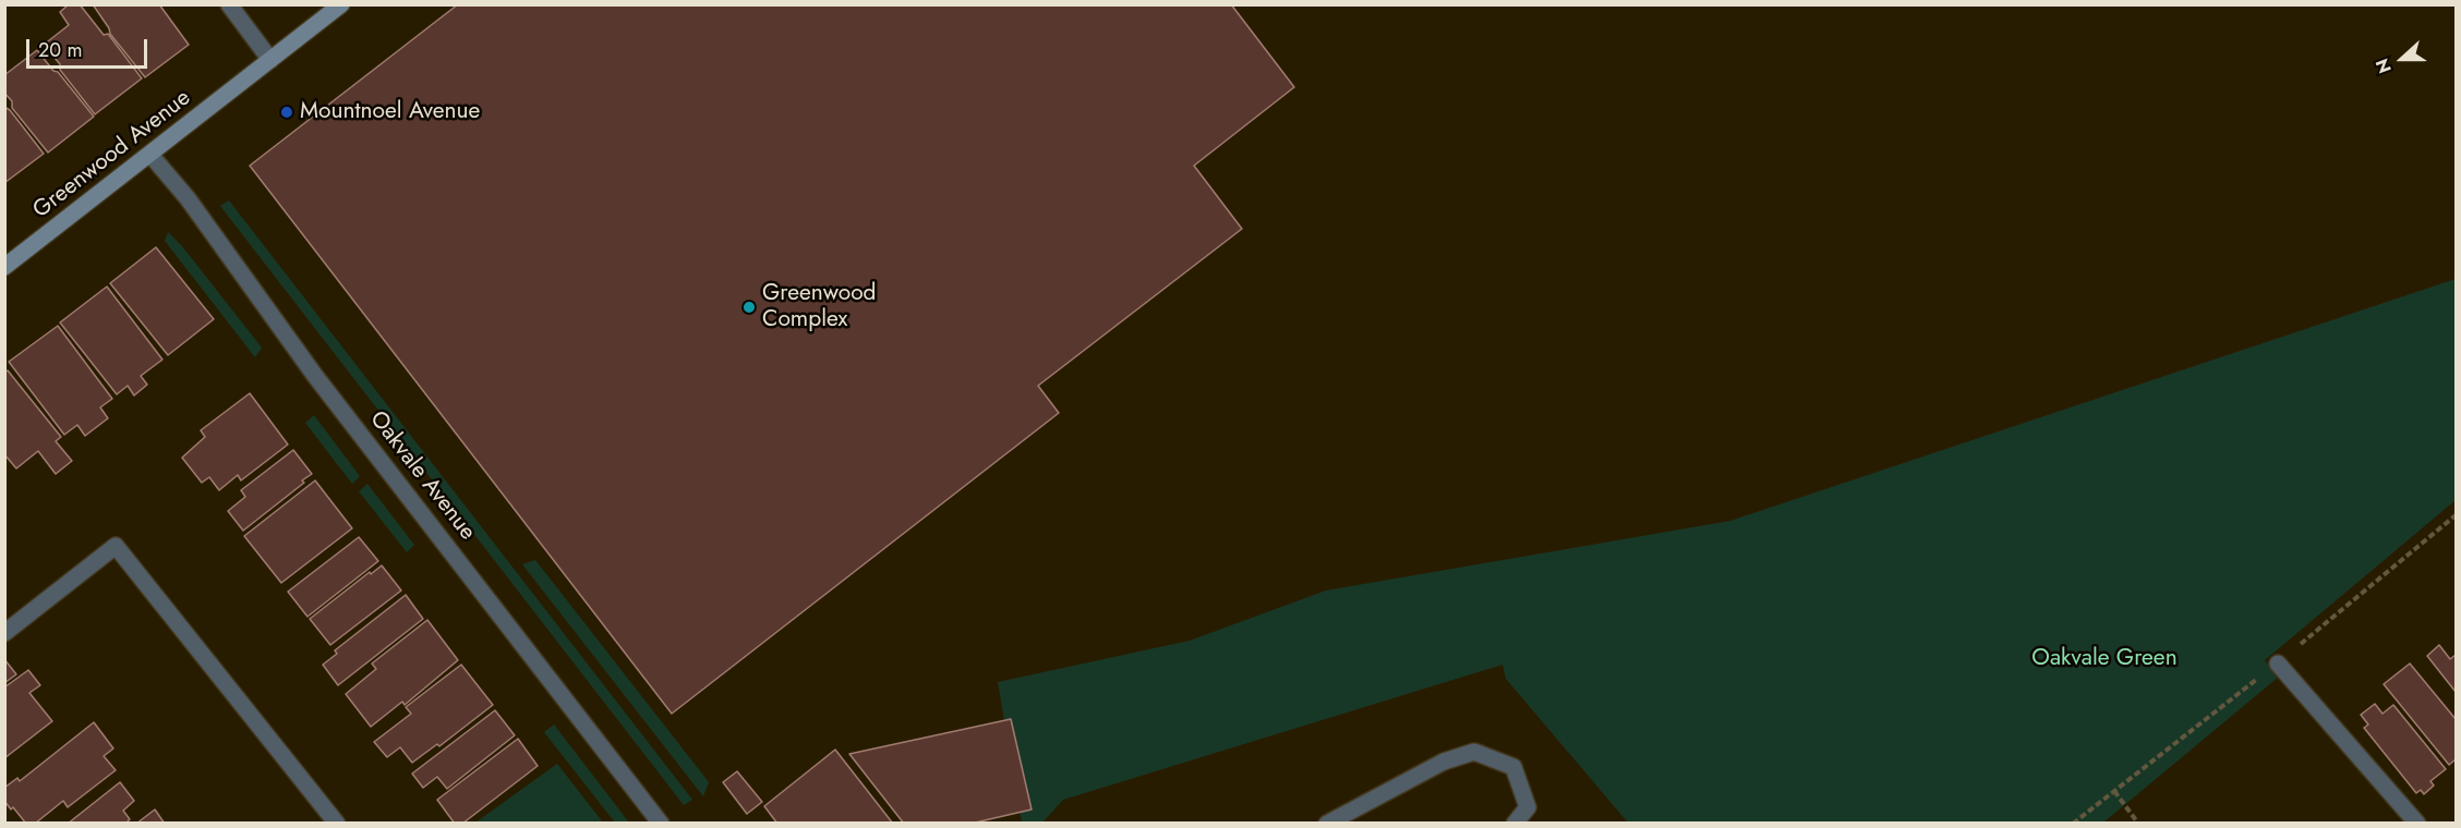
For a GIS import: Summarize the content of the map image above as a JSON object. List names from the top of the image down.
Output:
{
  "streets": {
    "street": ["Greenwood Avenue", "Oakvale Avenue"]
  },
  "crossings": [
    ["Greenwood Avenue", "Oakvale Avenue"]
  ],
  "parks": ["Oakvale Green"],
  "places": ["Mountnoel Avenue", "Greenwood Complex"],
  "scale_bar": "20 m",
  "north": "left"
}
